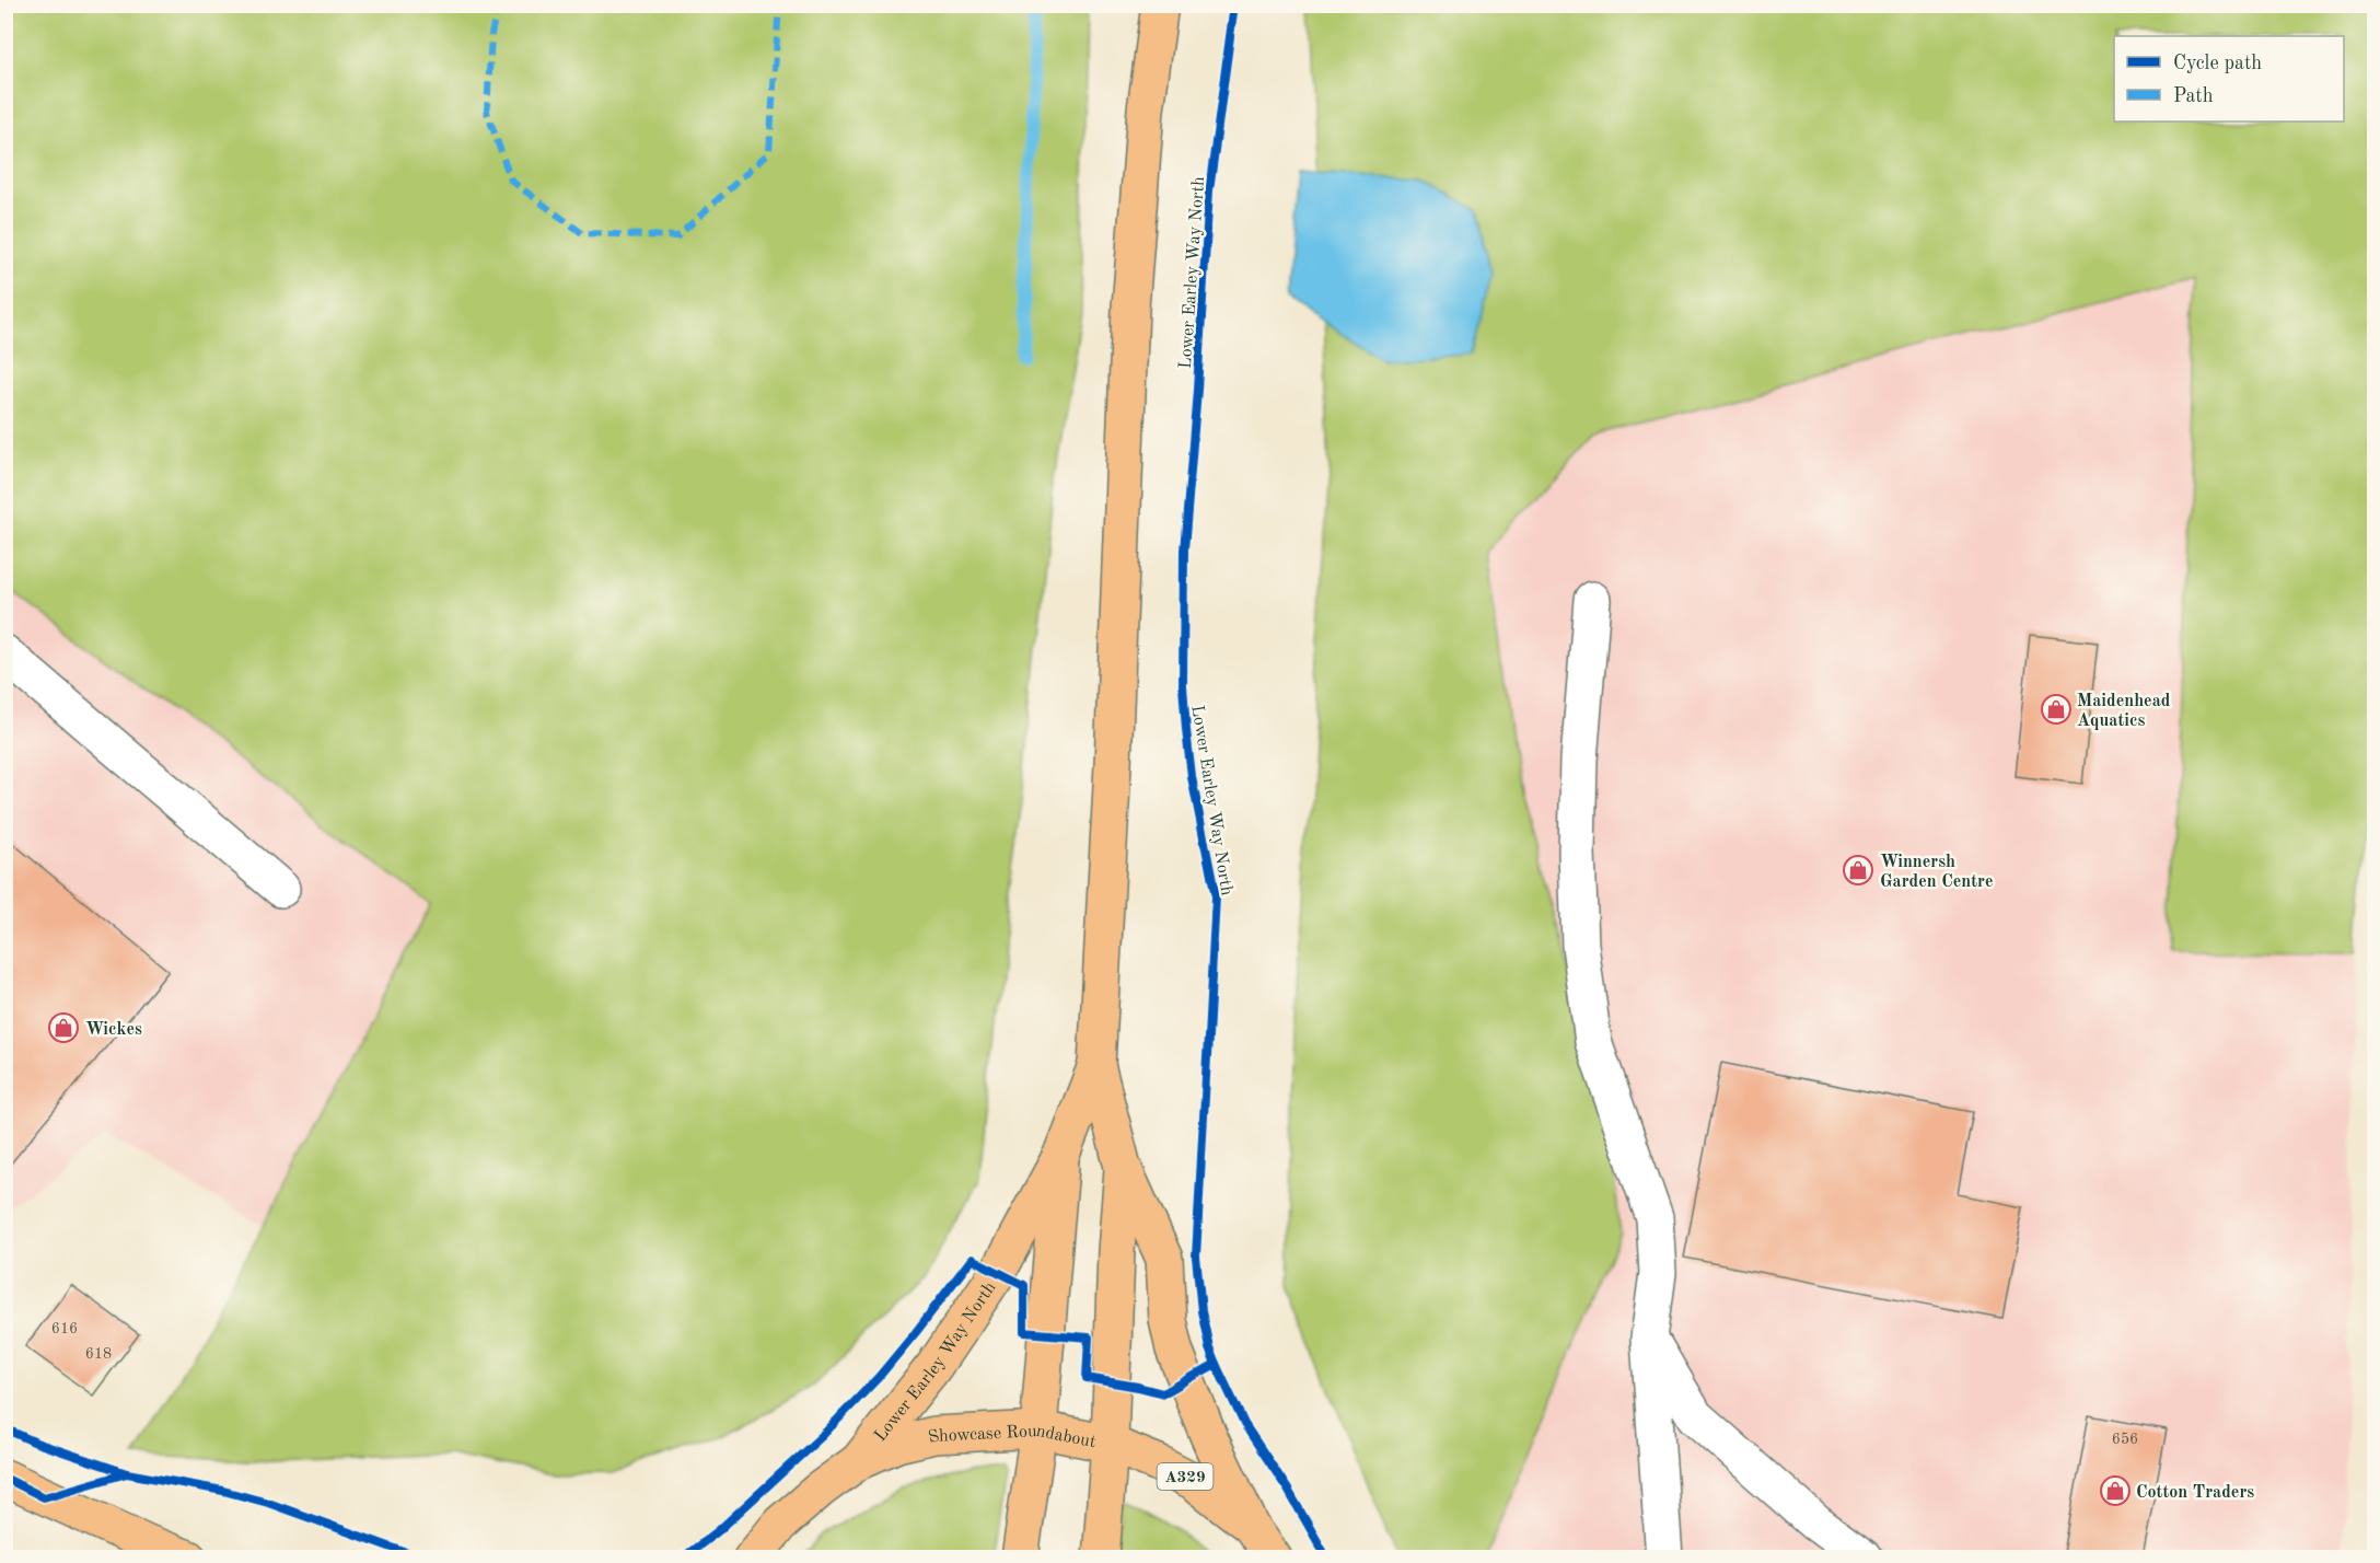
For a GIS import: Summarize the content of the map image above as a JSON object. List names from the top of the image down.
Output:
{
  "streets": {
    "main road": ["Lower Earley Way North", "Showcase Roundabout", "A329"]
  },
  "crossings": [
    ["Lower Earley Way North", "Showcase Roundabout"]
  ],
  "places": {
    "shop": [
      "Maidenhead Aquatics",
      "Winnersh Garden Centre",
      "Wickes",
      "Cotton Traders"
    ]
  },
  "house_numbers": ["616", "618", "656"],
  "legend": ["Cycle path", "Path"]
}
